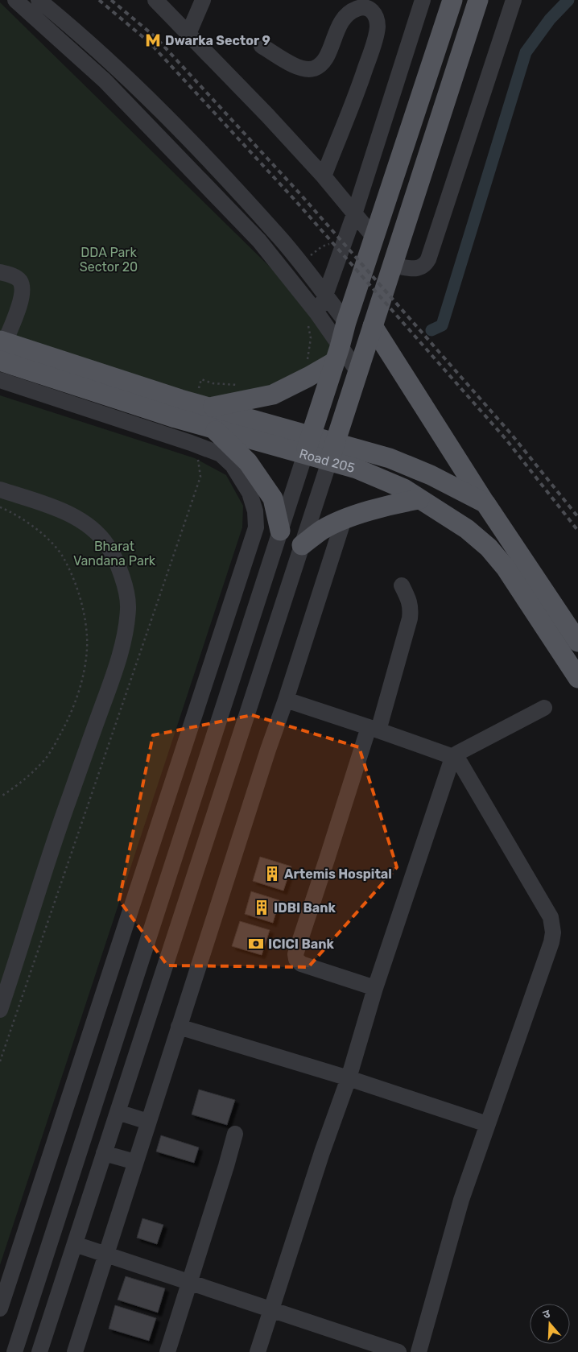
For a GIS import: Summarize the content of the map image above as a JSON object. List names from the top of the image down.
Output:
{
  "streets": {
    "main road": ["Road 205"]
  },
  "parks": ["DDA Park Sector 20", "Bharat Vandana Park"],
  "places": {
    "metro station": ["Dwarka Sector 9"],
    "building": ["Artemis Hospital", "IDBI Bank"],
    "bank": ["ICICI Bank"]
  },
  "north": "top"
}
